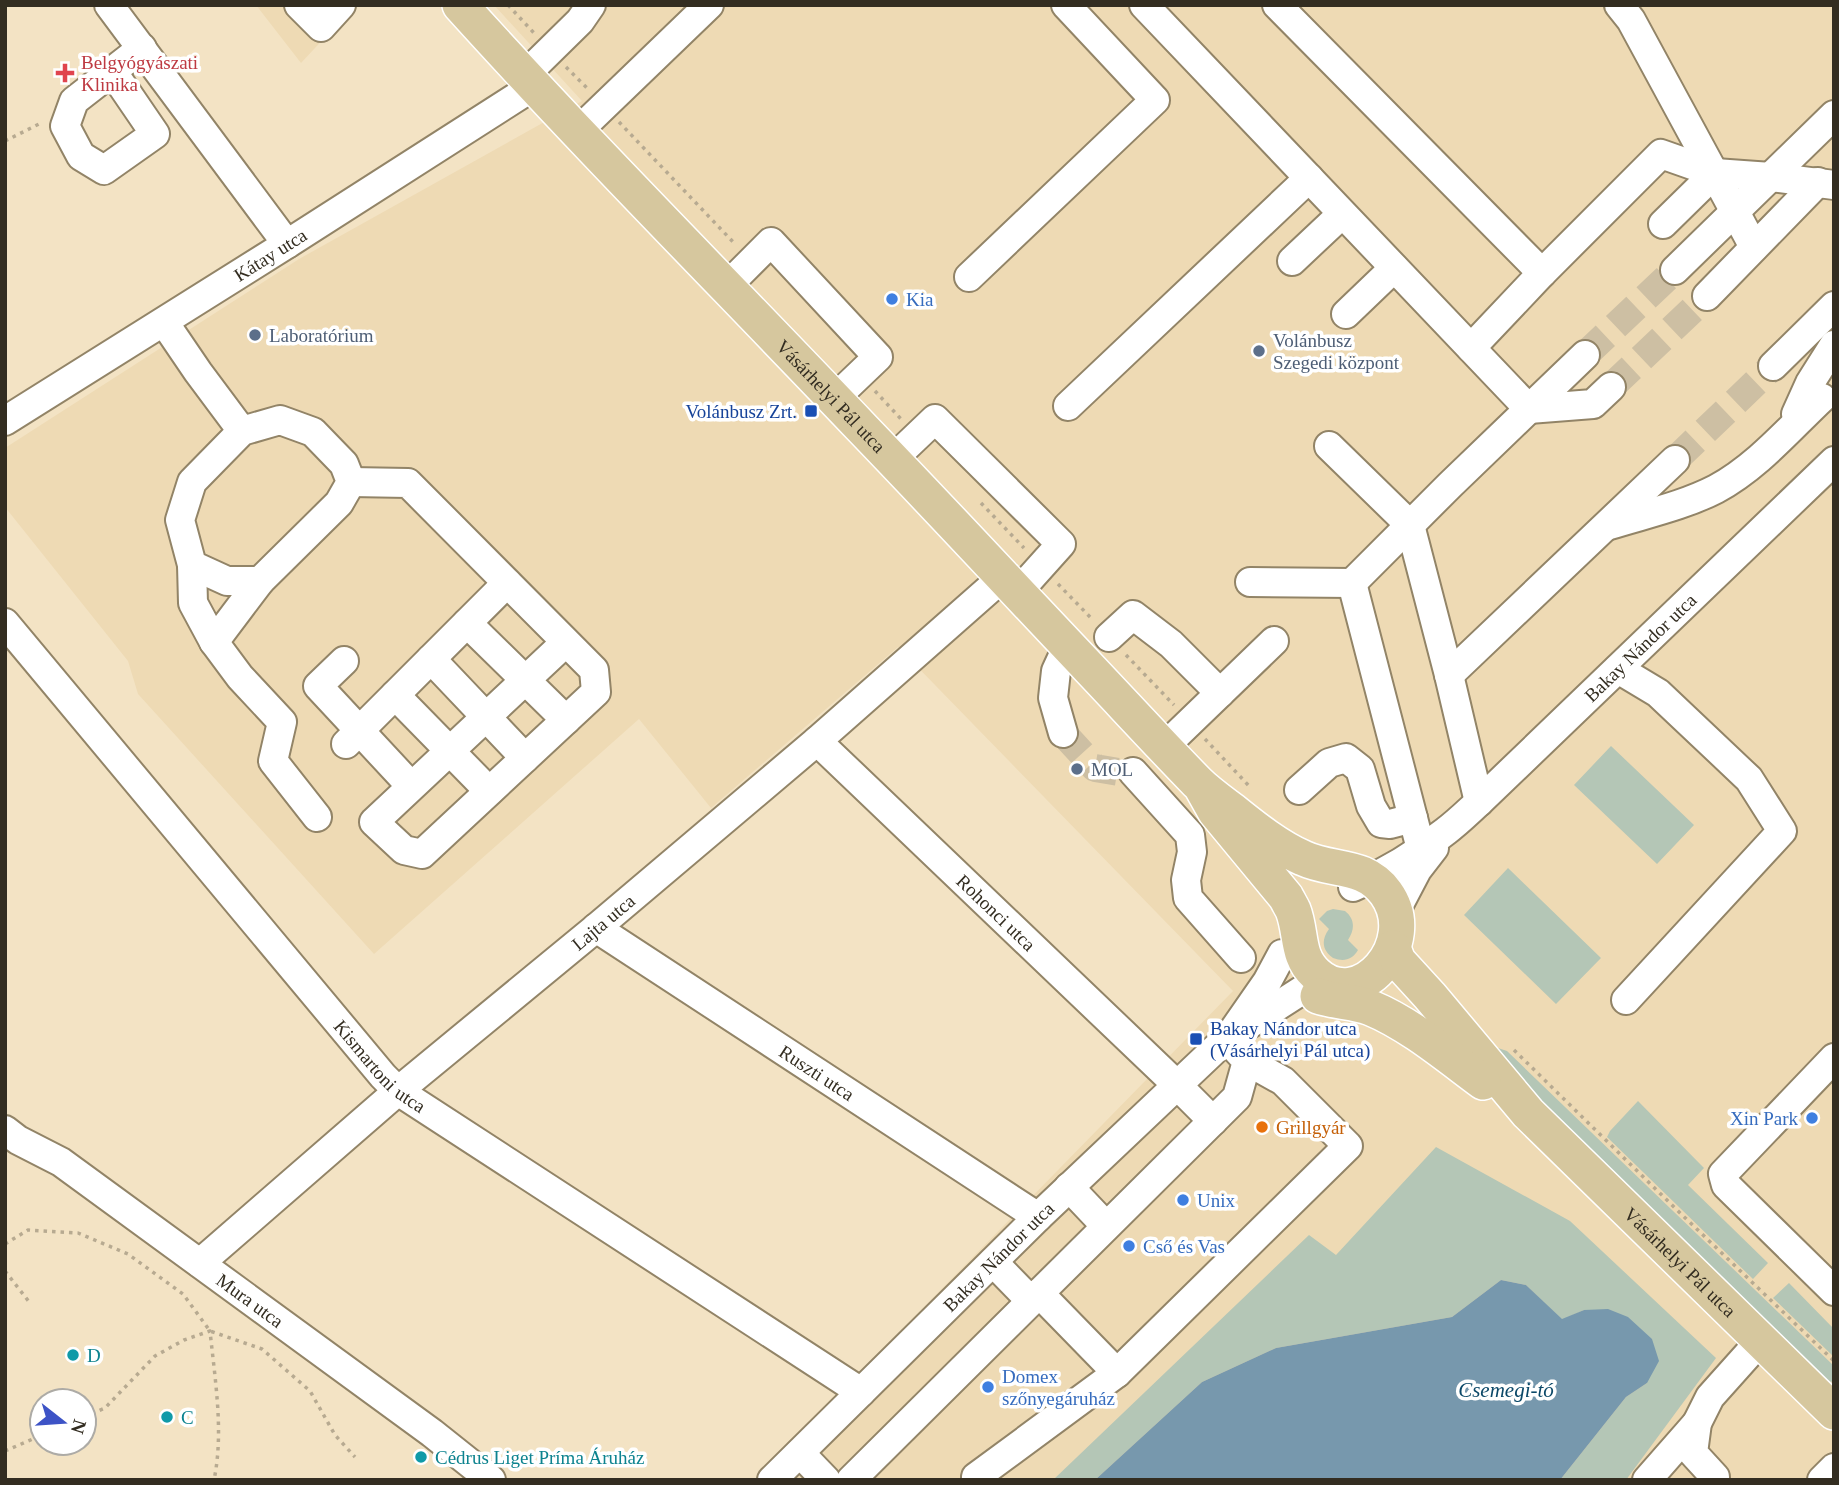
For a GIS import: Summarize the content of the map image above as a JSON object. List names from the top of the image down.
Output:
{
  "streets": {
    "main road": ["Vásárhelyi Pál utca"],
    "street": [
      "Kátay utca",
      "Bakay Nándor utca",
      "Rohonci utca",
      "Lajta utca",
      "Kismartoni utca",
      "Ruszti utca",
      "Mura utca"
    ]
  },
  "crossings": [
    ["Kátay utca", "Vásárhelyi Pál utca"],
    ["Vásárhelyi Pál utca", "Bakay Nándor utca"],
    ["Vásárhelyi Pál utca", "Lajta utca"],
    ["Bakay Nándor utca", "Rohonci utca"],
    ["Bakay Nándor utca", "Kismartoni utca"],
    ["Bakay Nándor utca", "Ruszti utca"],
    ["Rohonci utca", "Lajta utca"],
    ["Lajta utca", "Kismartoni utca"],
    ["Lajta utca", "Ruszti utca"],
    ["Lajta utca", "Mura utca"]
  ],
  "water": ["Csemegi-tó"],
  "places": {
    "health": ["Belgyógyászati Klinika"],
    "other": [
      "Kia",
      "Laboratórium",
      "Volánbusz Szegedi központ",
      "MOL",
      "Xin Park",
      "Grillgyár",
      "Unix",
      "Cső és Vas",
      "D",
      "Domex szőnyegáruház",
      "C",
      "Cédrus Liget Príma Áruház"
    ],
    "transit": ["Volánbusz Zrt.", "Bakay Nándor utca (Vásárhelyi Pál utca)"]
  },
  "north": "right"
}
